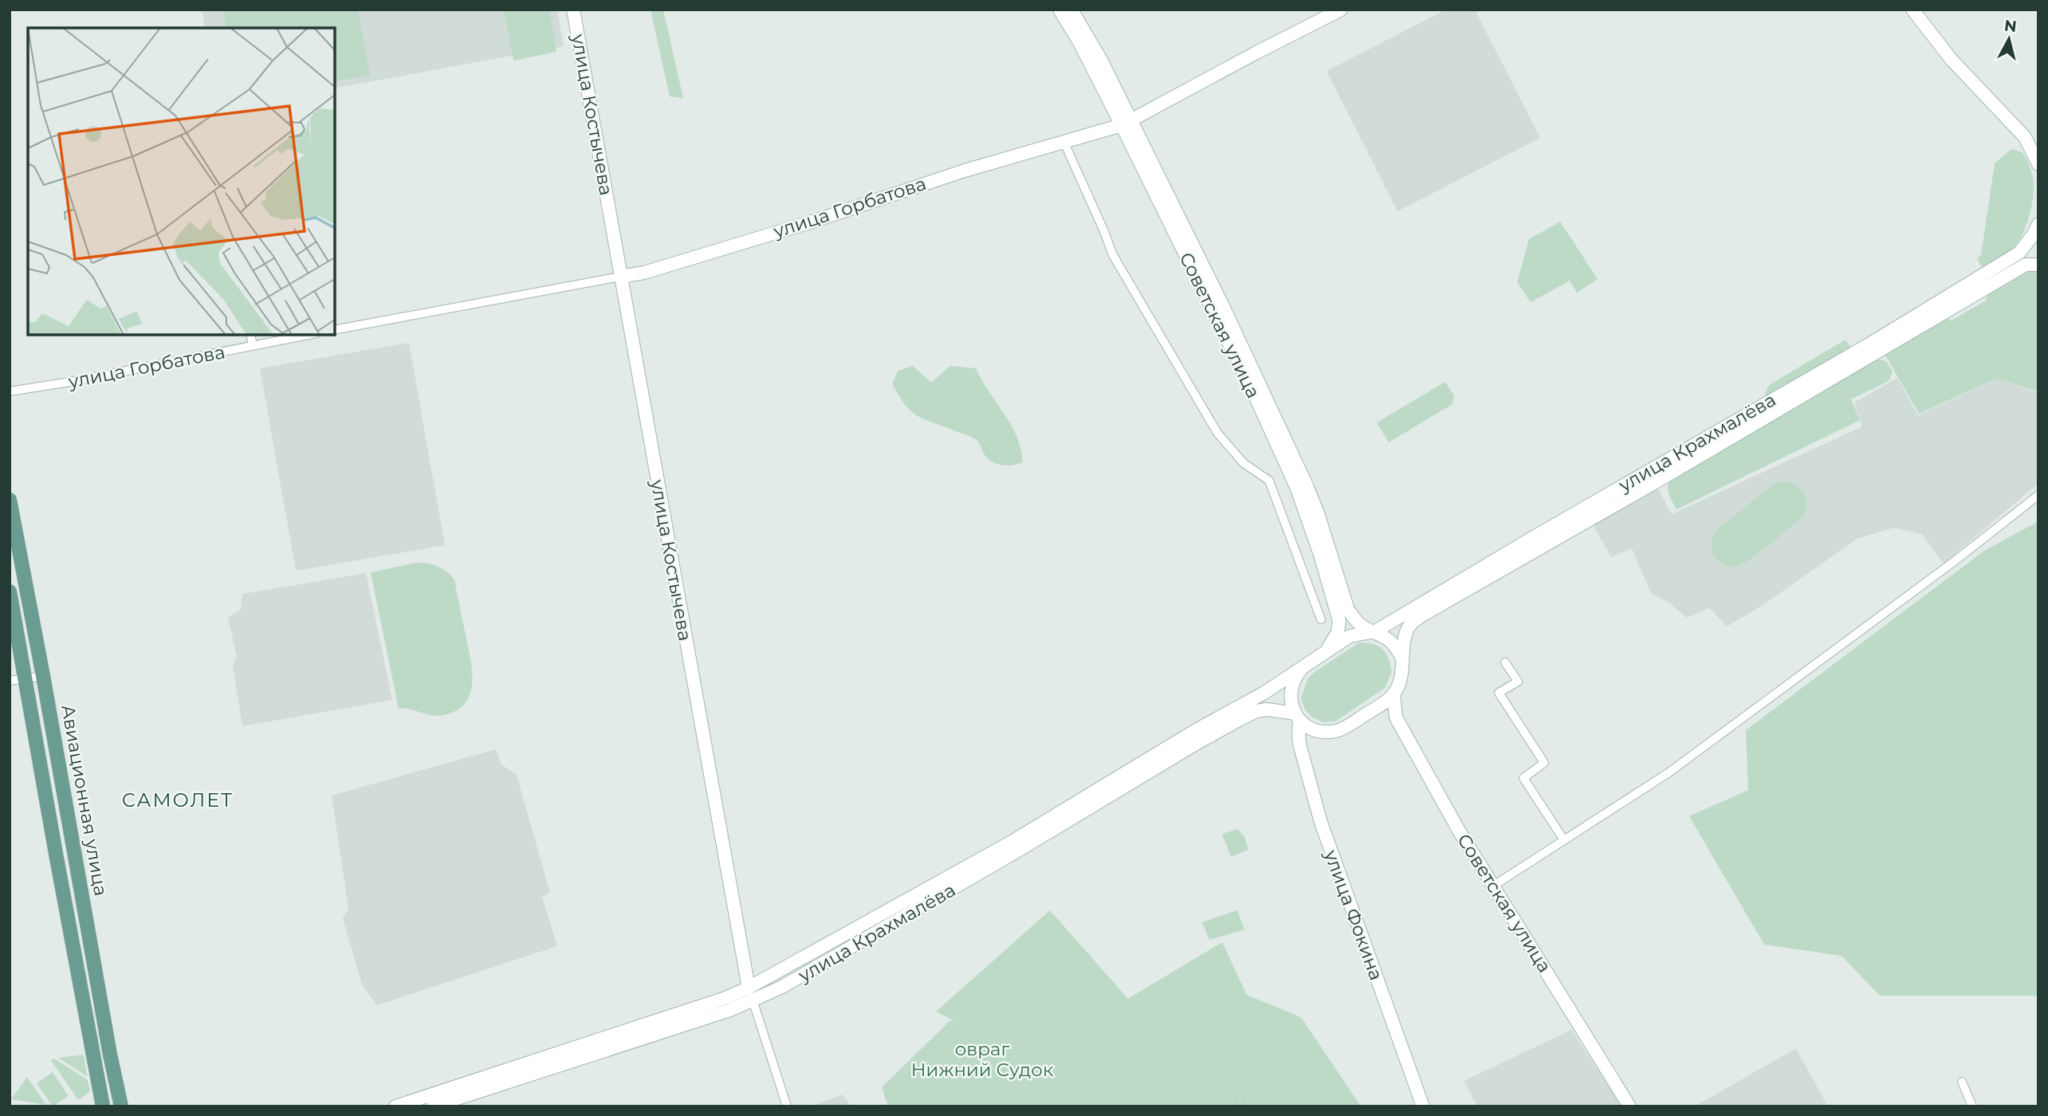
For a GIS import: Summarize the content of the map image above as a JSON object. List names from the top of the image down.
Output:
{
  "streets": {
    "main road": [
      "улица Костычева",
      "улица Горбатова",
      "Советская улица",
      "улица Крахмалёва",
      "Авиационная улица",
      "улица Фокина"
    ]
  },
  "crossings": [
    ["улица Костычева", "улица Горбатова"],
    ["улица Костычева", "улица Крахмалёва"],
    ["улица Горбатова", "Советская улица"],
    ["Советская улица", "улица Крахмалёва"],
    ["Советская улица", "улица Фокина"],
    ["улица Крахмалёва", "улица Фокина"]
  ],
  "districts": ["САМОЛЕТ"],
  "parks": ["овраг Нижний Судок"],
  "north": "top"
}
